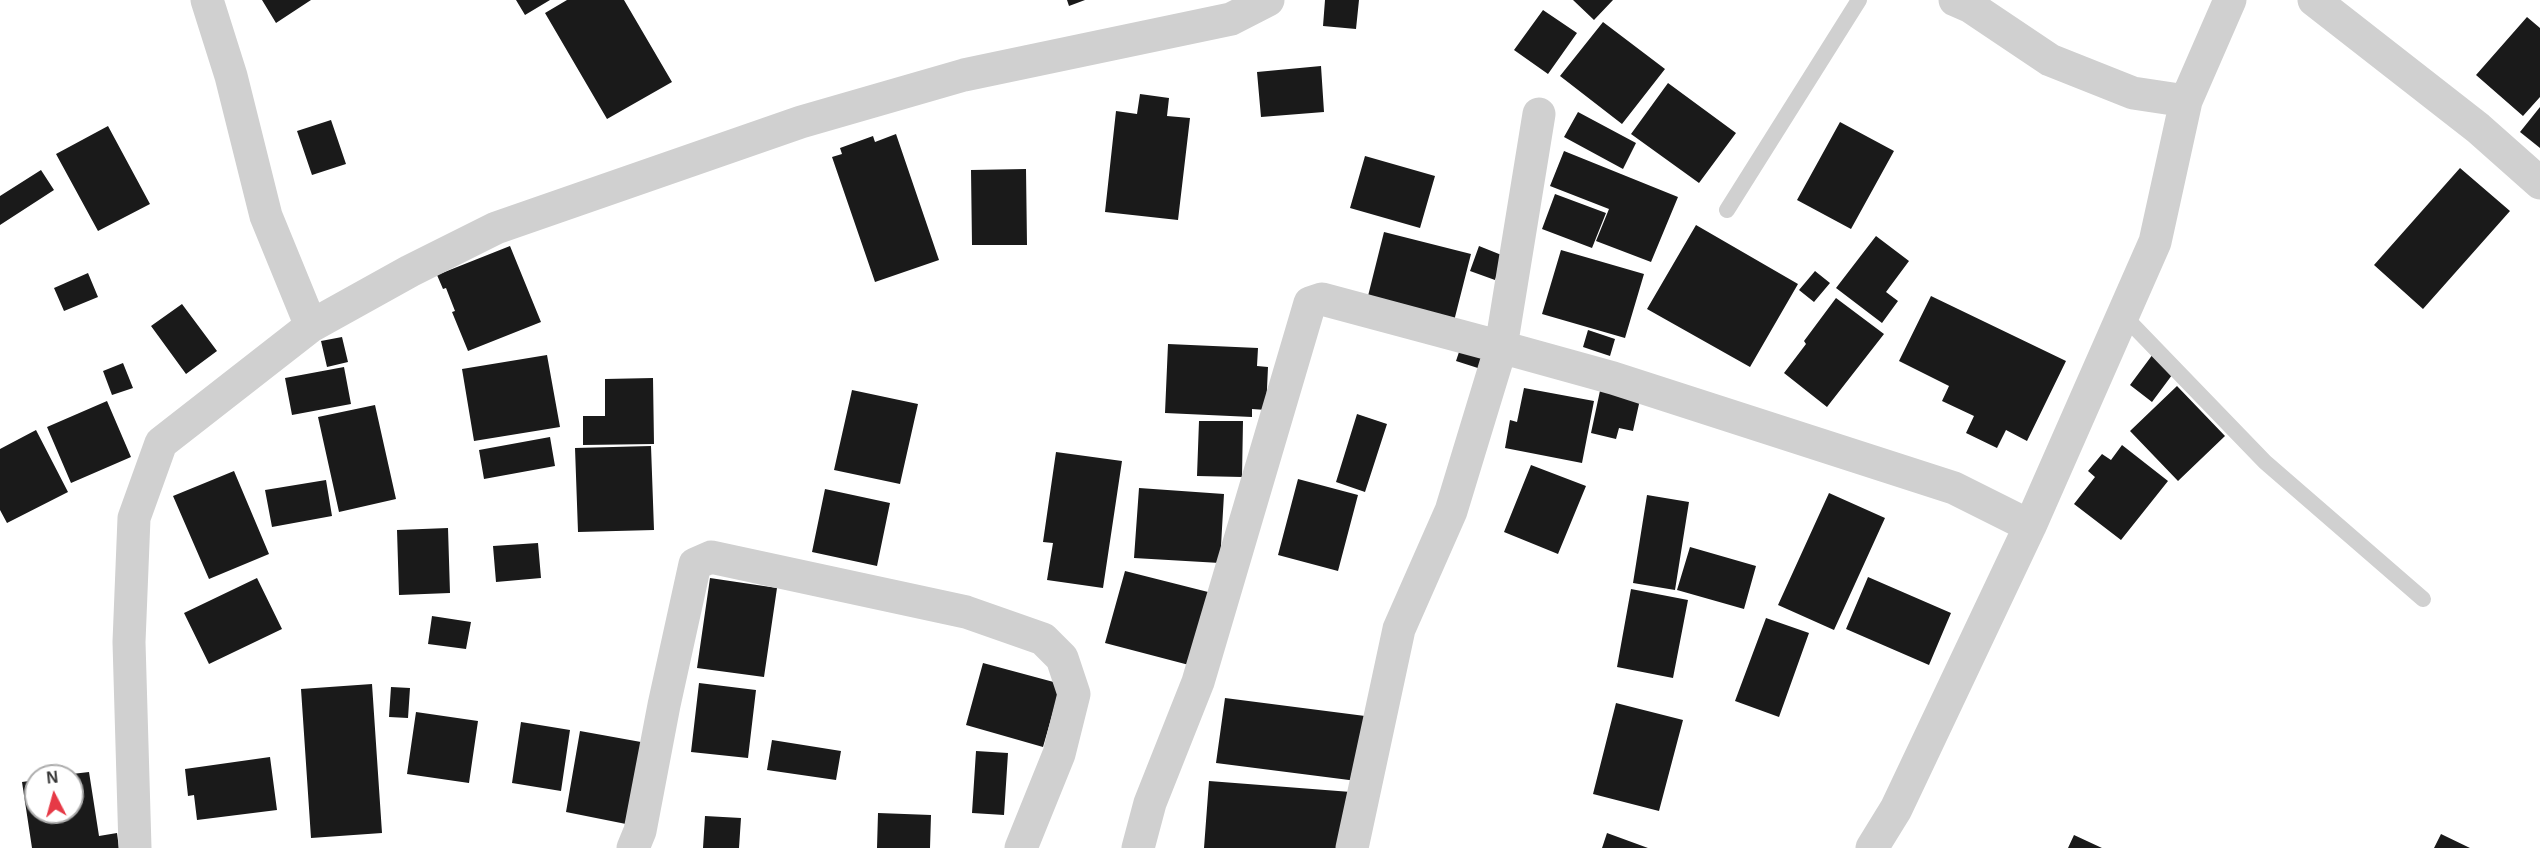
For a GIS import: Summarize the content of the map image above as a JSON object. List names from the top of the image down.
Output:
{
  "north": "top"
}
